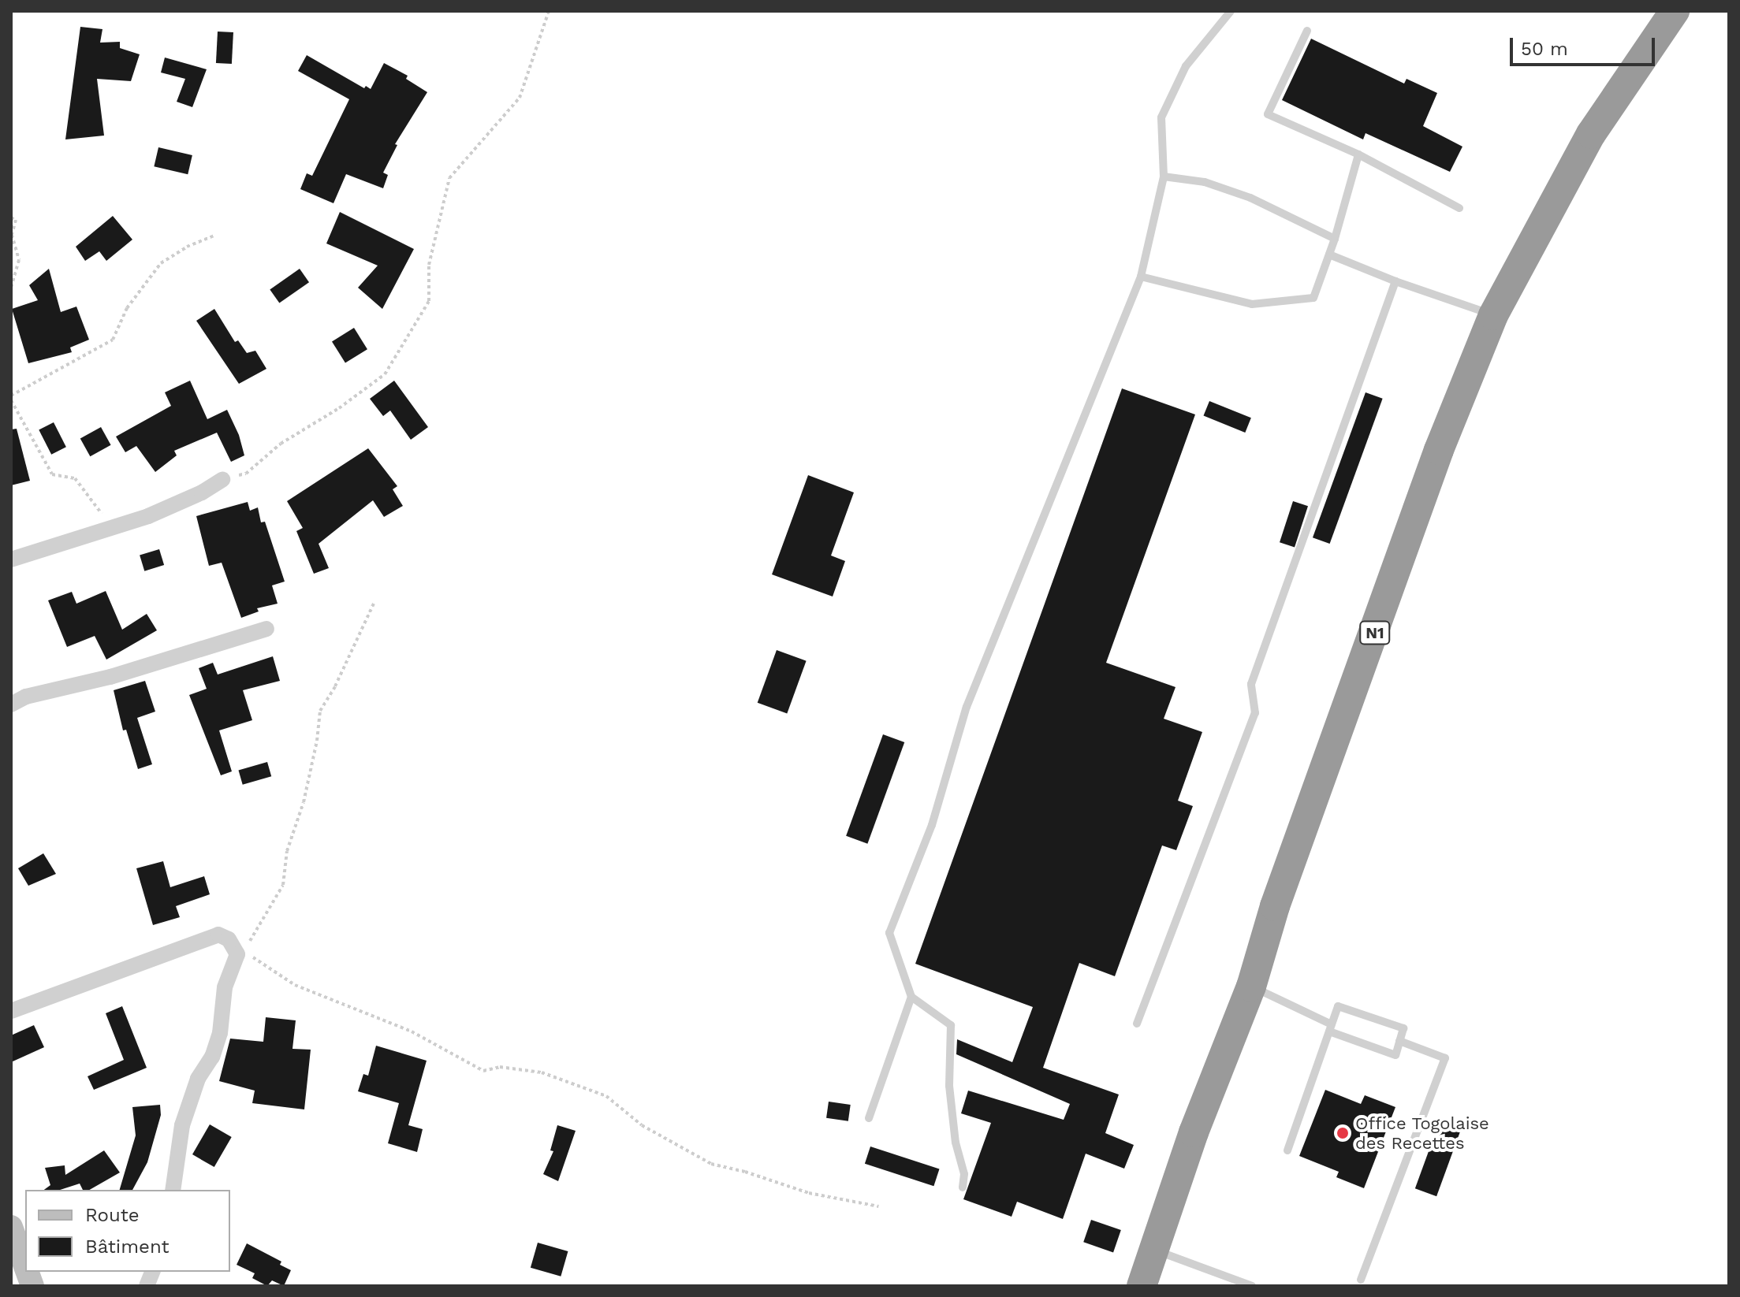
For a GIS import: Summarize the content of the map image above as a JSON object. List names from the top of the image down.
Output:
{
  "streets": {
    "highway": ["N1"]
  },
  "places": ["Office Togolaise des Recettes"],
  "legend": ["Route", "Bâtiment"],
  "scale_bar": "50 m"
}
